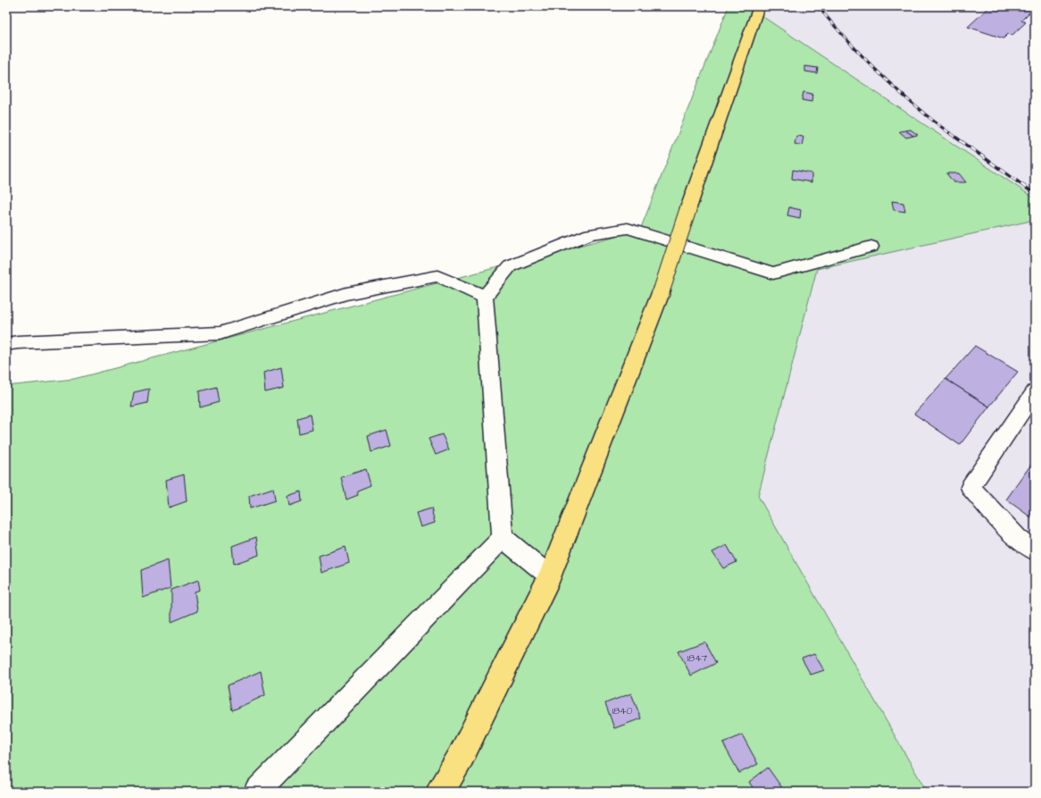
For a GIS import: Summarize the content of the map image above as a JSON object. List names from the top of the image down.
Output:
{
  "house_numbers": ["1847", "1840"]
}
